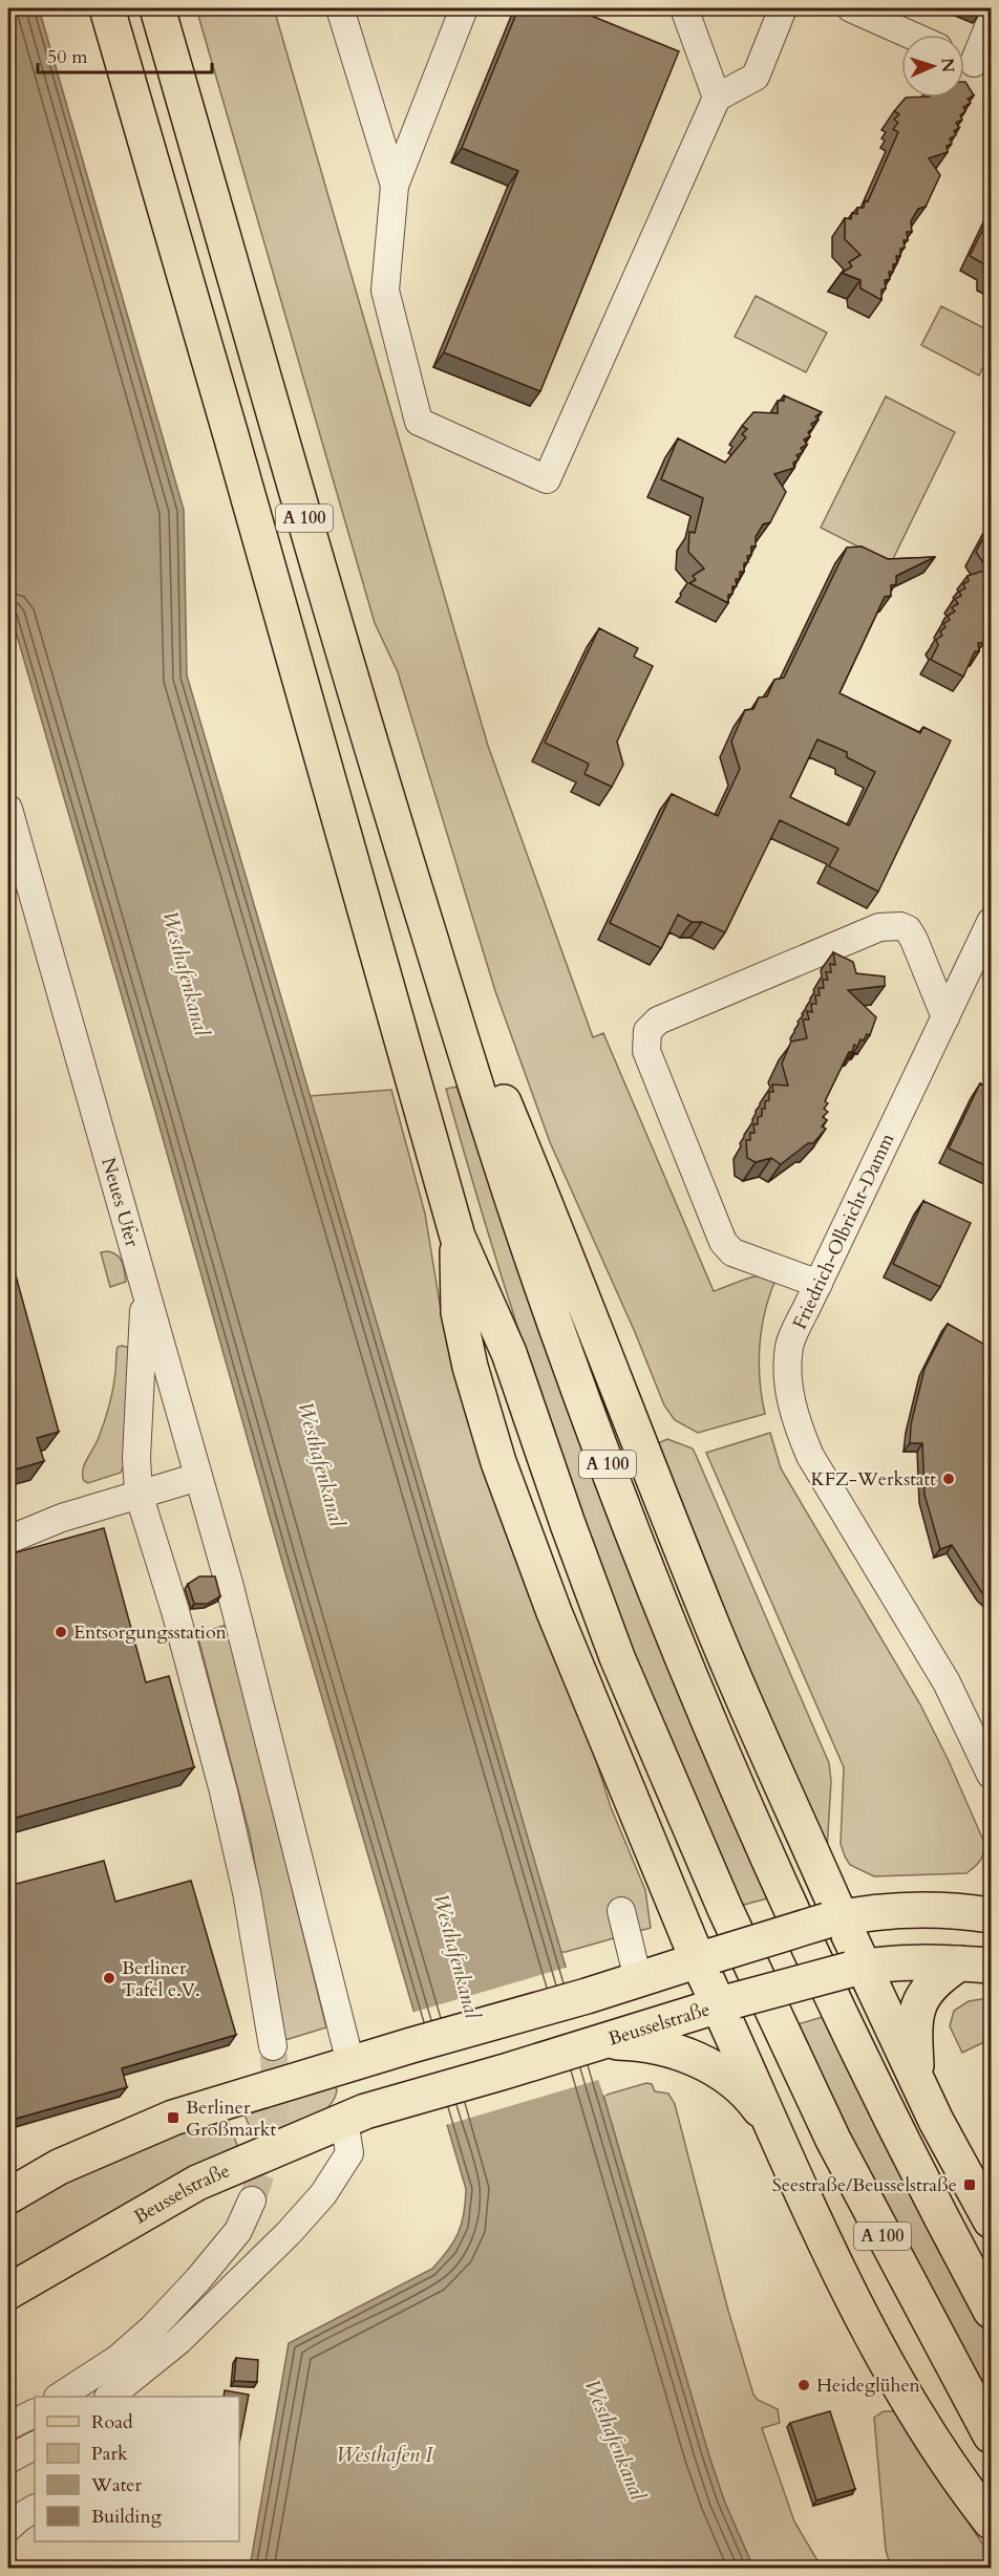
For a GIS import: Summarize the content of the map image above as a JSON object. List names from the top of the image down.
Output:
{
  "streets": {
    "main road": ["A 100", "Beusselstraße"],
    "street": ["Neues Ufer", "Friedrich-Olbricht-Damm"]
  },
  "water": ["Westhafenkanal", "Westhafen I"],
  "places": {
    "other": [
      "KFZ-Werkstatt",
      "Entsorgungsstation",
      "Berliner Tafel e.V.",
      "Heideglühen"
    ],
    "transit": ["Berliner Großmarkt", "Seestraße/Beusselstraße"]
  },
  "legend": [
    "Road",
    "Park",
    "Water",
    "Building"
  ],
  "scale_bar": "50 m",
  "north": "right"
}
